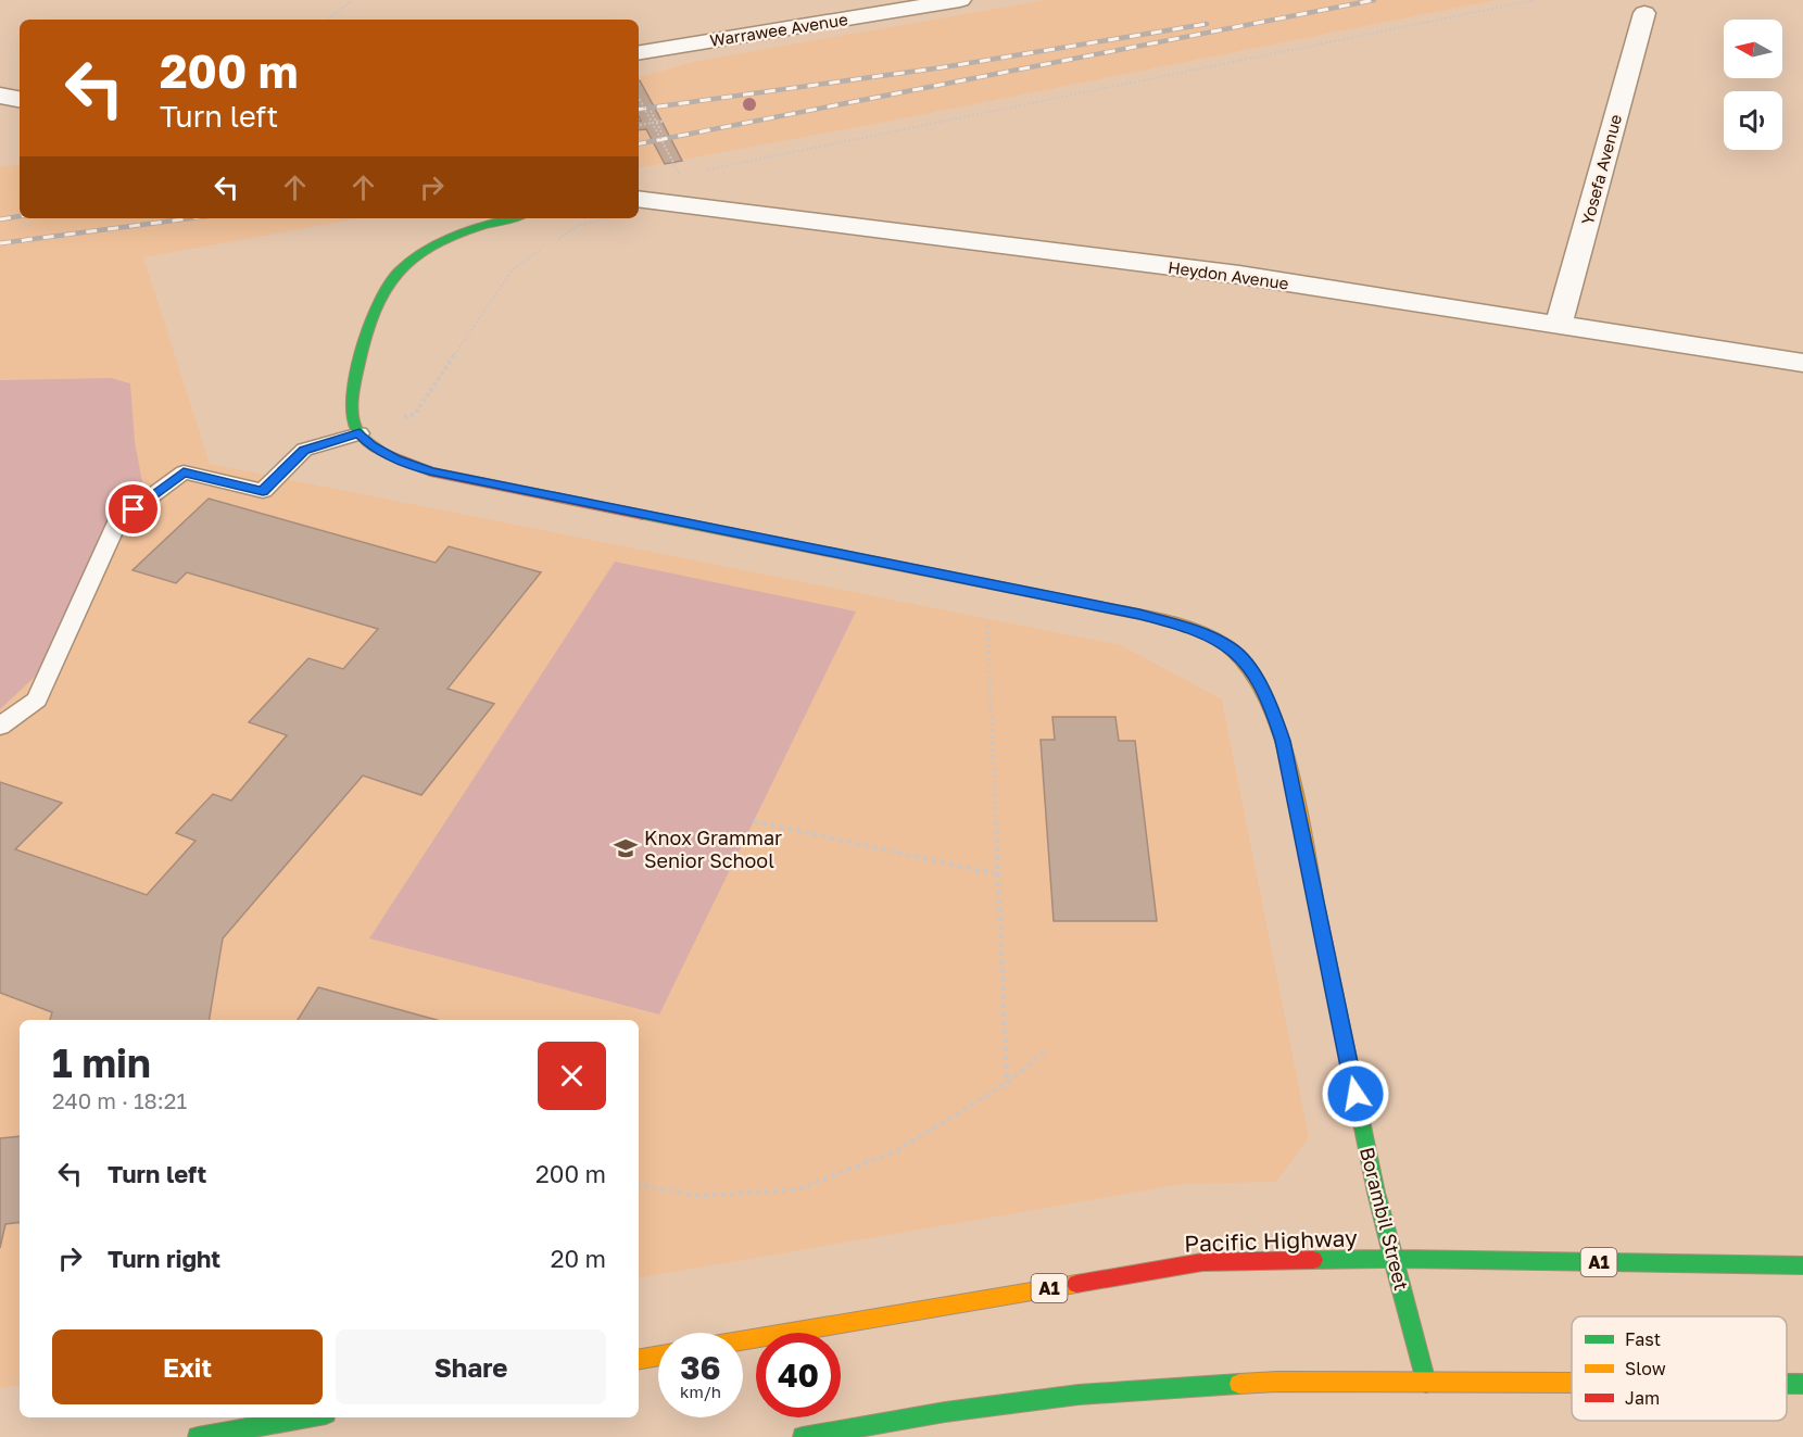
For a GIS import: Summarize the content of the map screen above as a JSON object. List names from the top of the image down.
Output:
{
  "streets": {
    "main road": ["Borambil Street", "Pacific Highway", "A1"],
    "street": ["Warrawee Avenue", "Yosefa Avenue", "Heydon Avenue"]
  },
  "crossings": [
    ["Yosefa Avenue", "Heydon Avenue"],
    ["Borambil Street", "Pacific Highway"]
  ],
  "places": {
    "school or university": ["Knox Grammar Senior School"]
  },
  "legend": ["Fast", "Slow", "Jam"],
  "north": "left",
  "page": {
    "turn": ["200 m", "Turn left"],
    "heading": ["1 min", "240 m · 18:21"],
    "list": [
      {
        "name": "Turn left",
        "value": "200 m"
      },
      {
        "name": "Turn right",
        "value": "20 m"
      }
    ],
    "buttons": ["Exit", "Share"],
    "speed": "36 km/h",
    "limit": "40"
  }
}
